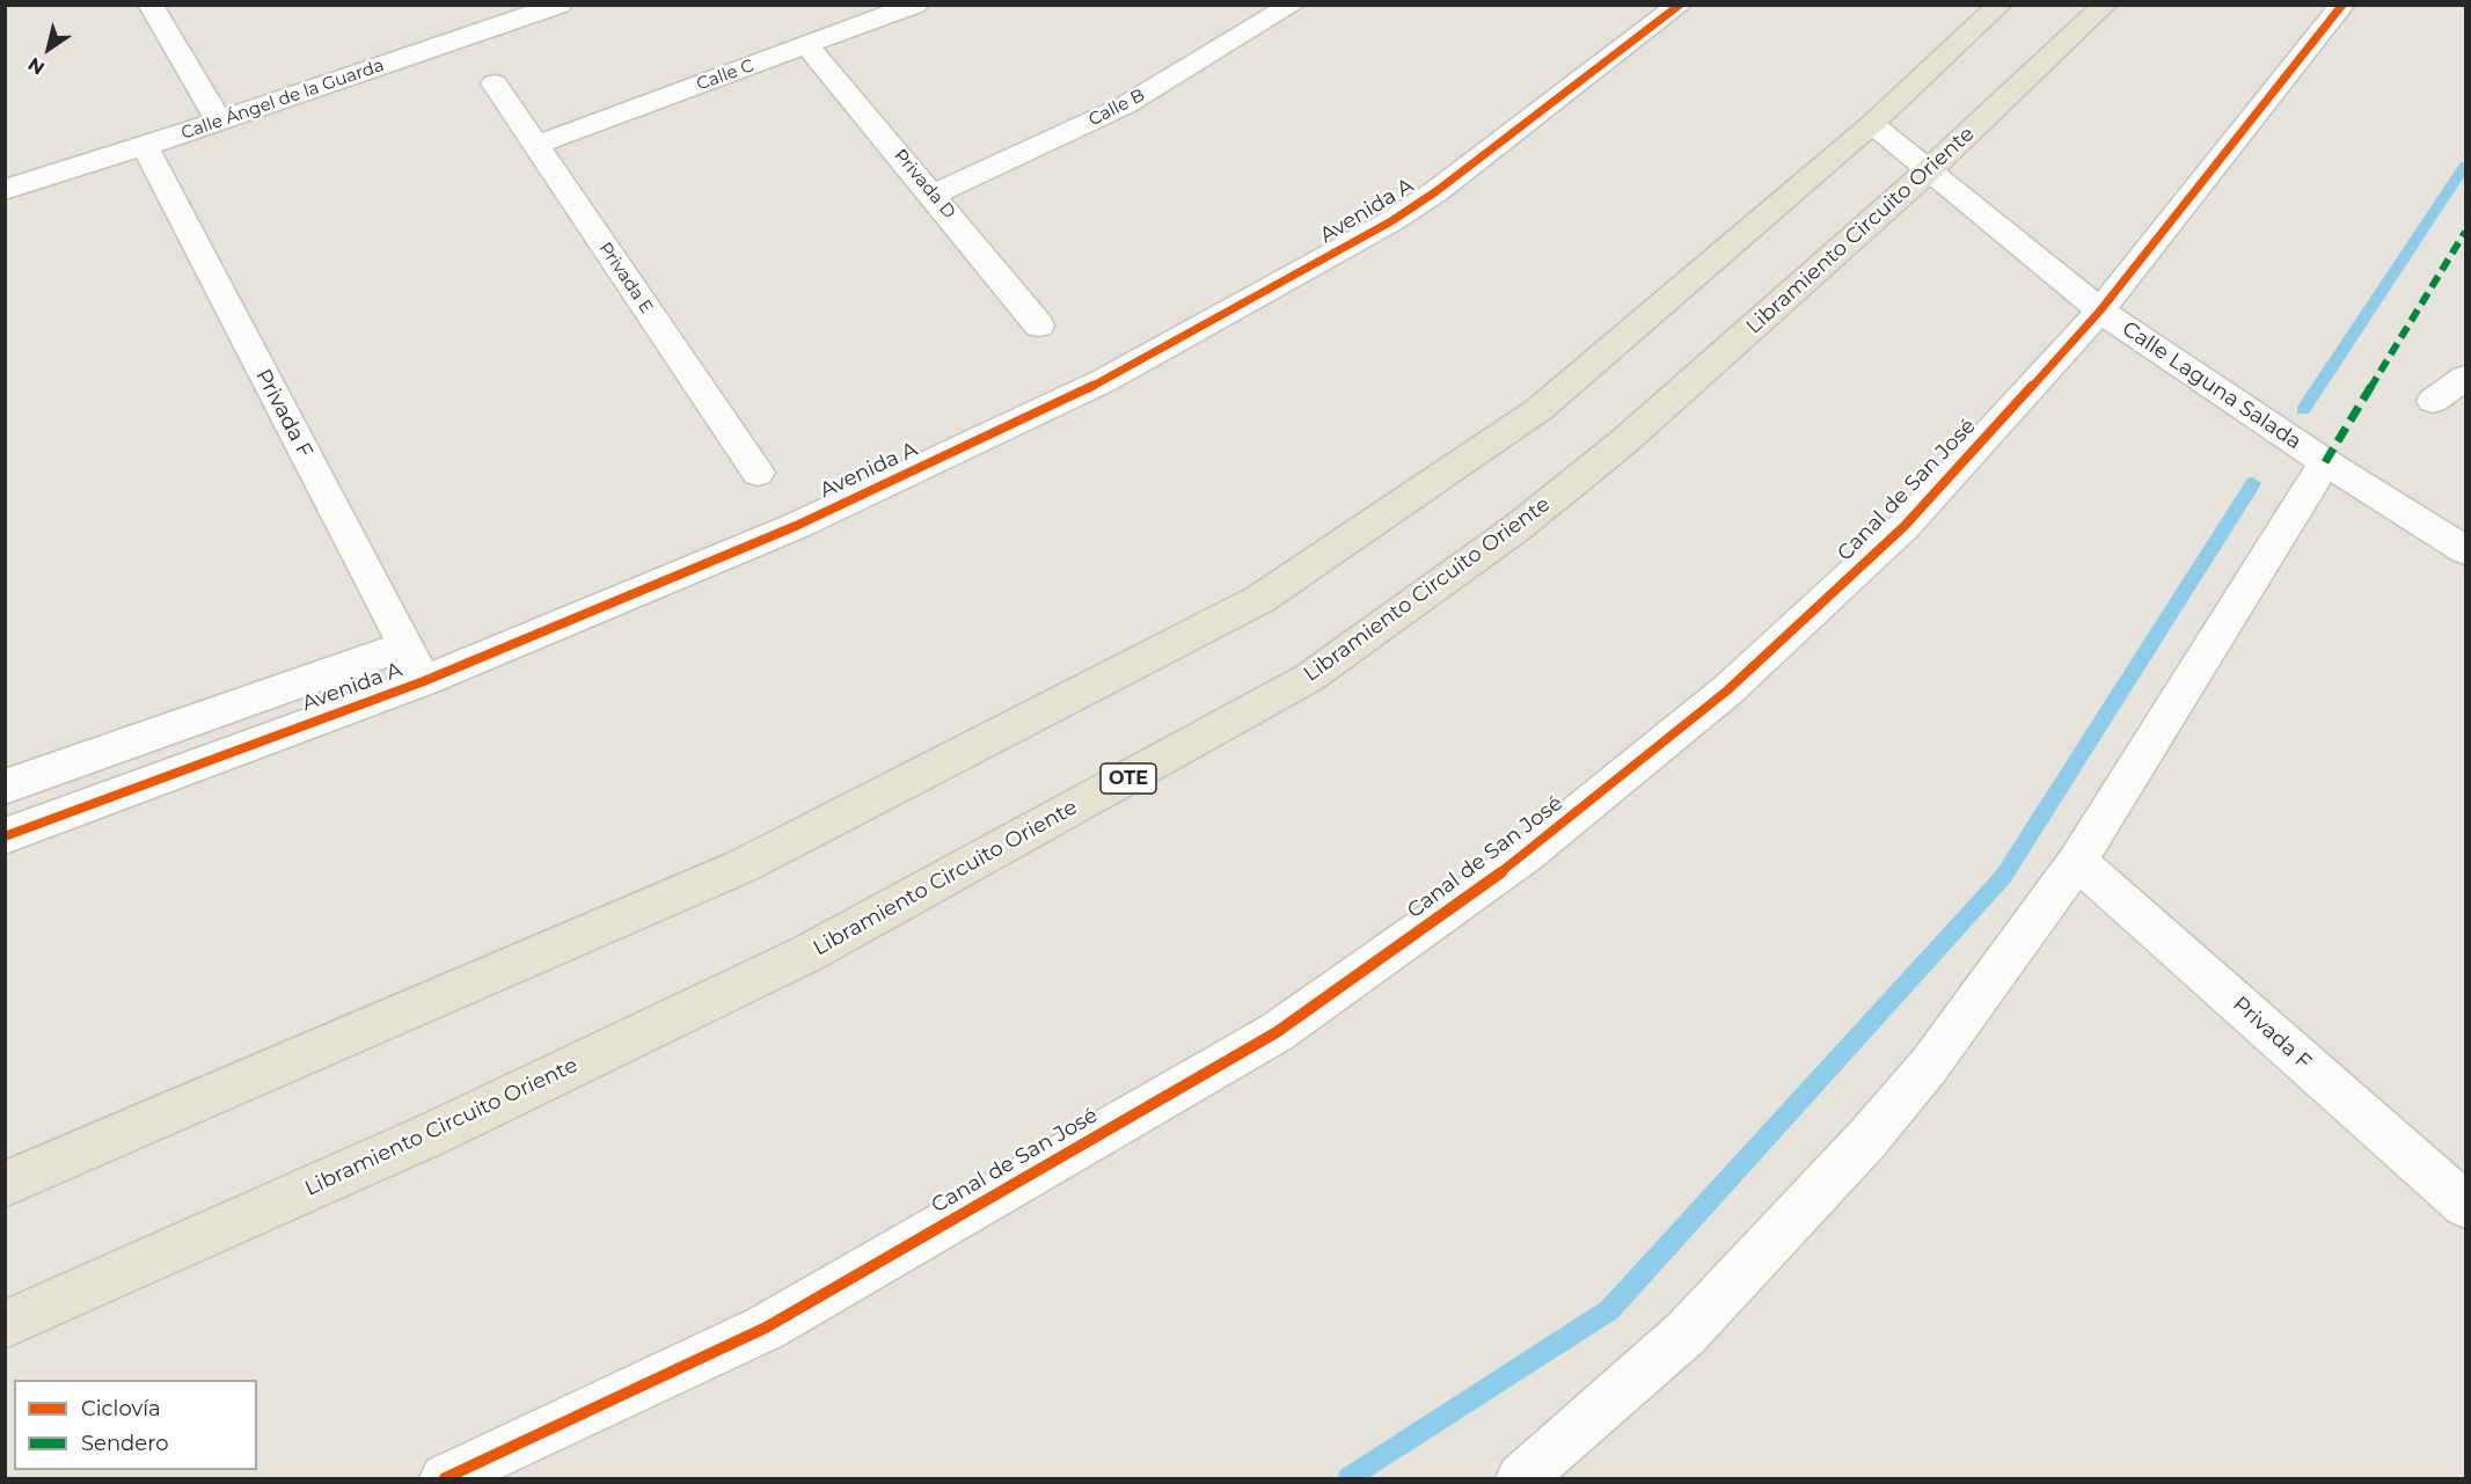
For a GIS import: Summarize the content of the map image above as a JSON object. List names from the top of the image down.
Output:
{
  "streets": {
    "main road": ["Libramiento Circuito Oriente", "OTE"],
    "street": [
      "Calle C",
      "Calle Ángel de la Guarda",
      "Calle B",
      "Privada D",
      "Avenida A",
      "Privada E",
      "Calle Laguna Salada",
      "Privada F",
      "Canal de San José"
    ]
  },
  "crossings": [
    ["Calle C", "Privada D"],
    ["Calle C", "Privada E"],
    ["Calle Ángel de la Guarda", "Privada F"],
    ["Calle B", "Privada D"],
    ["Avenida A", "Privada F"],
    ["Libramiento Circuito Oriente", "Calle Laguna Salada"],
    ["Calle Laguna Salada", "Canal de San José"]
  ],
  "legend": ["Ciclovía", "Sendero"],
  "north": "bottom left"
}
